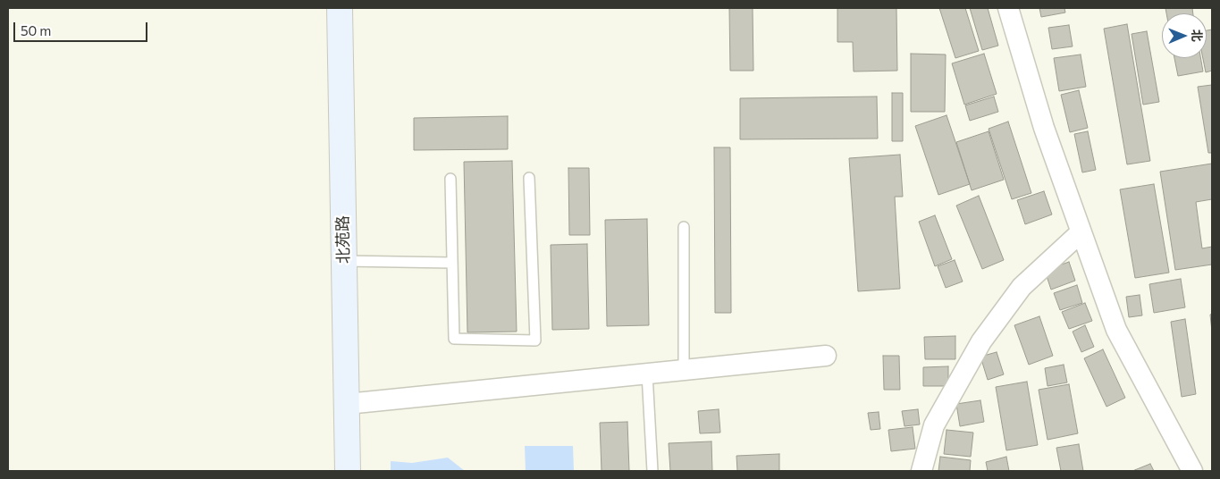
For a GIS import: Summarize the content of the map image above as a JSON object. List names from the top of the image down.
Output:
{
  "streets": {
    "street": ["北苑路"]
  },
  "scale_bar": "50 m",
  "north": "right"
}
